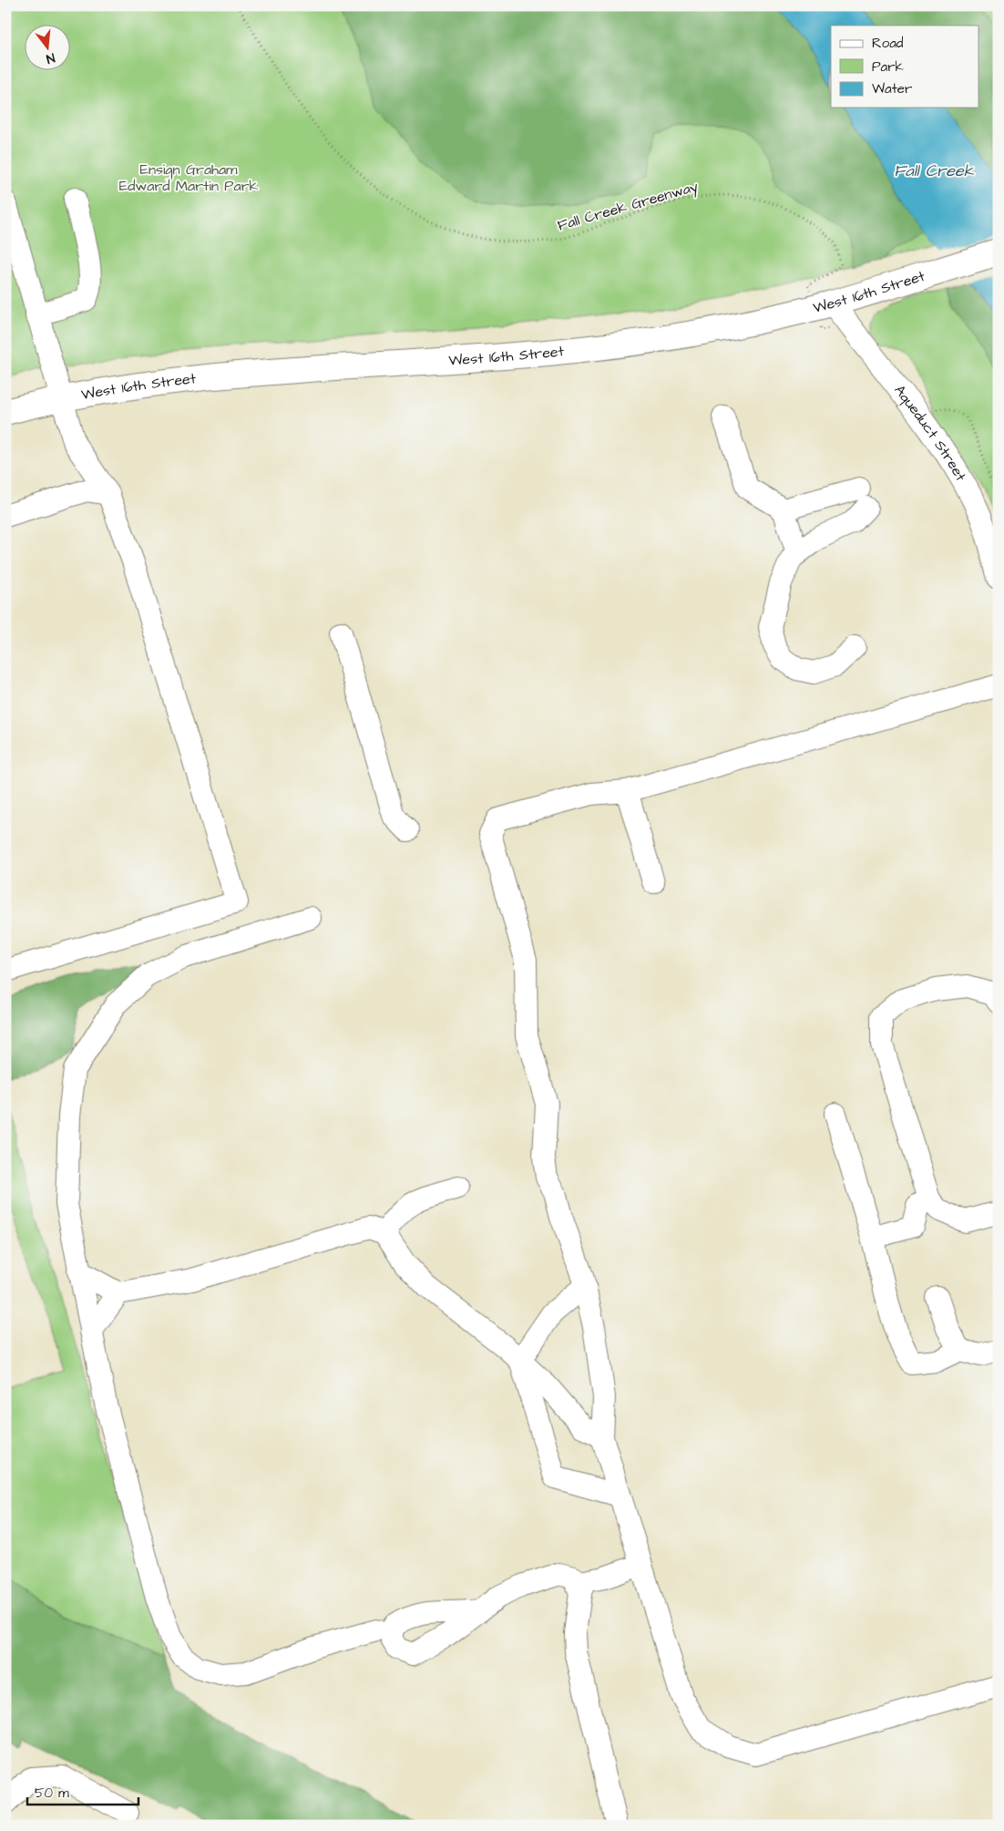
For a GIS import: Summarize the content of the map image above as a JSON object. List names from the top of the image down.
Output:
{
  "streets": {
    "main road": ["West 16th Street"],
    "street": ["Aqueduct Street"],
    "path": ["Fall Creek Greenway"]
  },
  "crossings": [
    ["West 16th Street", "Aqueduct Street"]
  ],
  "water": ["Fall Creek"],
  "parks": ["Ensign Graham Edward Martin Park"],
  "legend": ["Road", "Park", "Water"],
  "scale_bar": "50 m",
  "north": "bottom"
}
